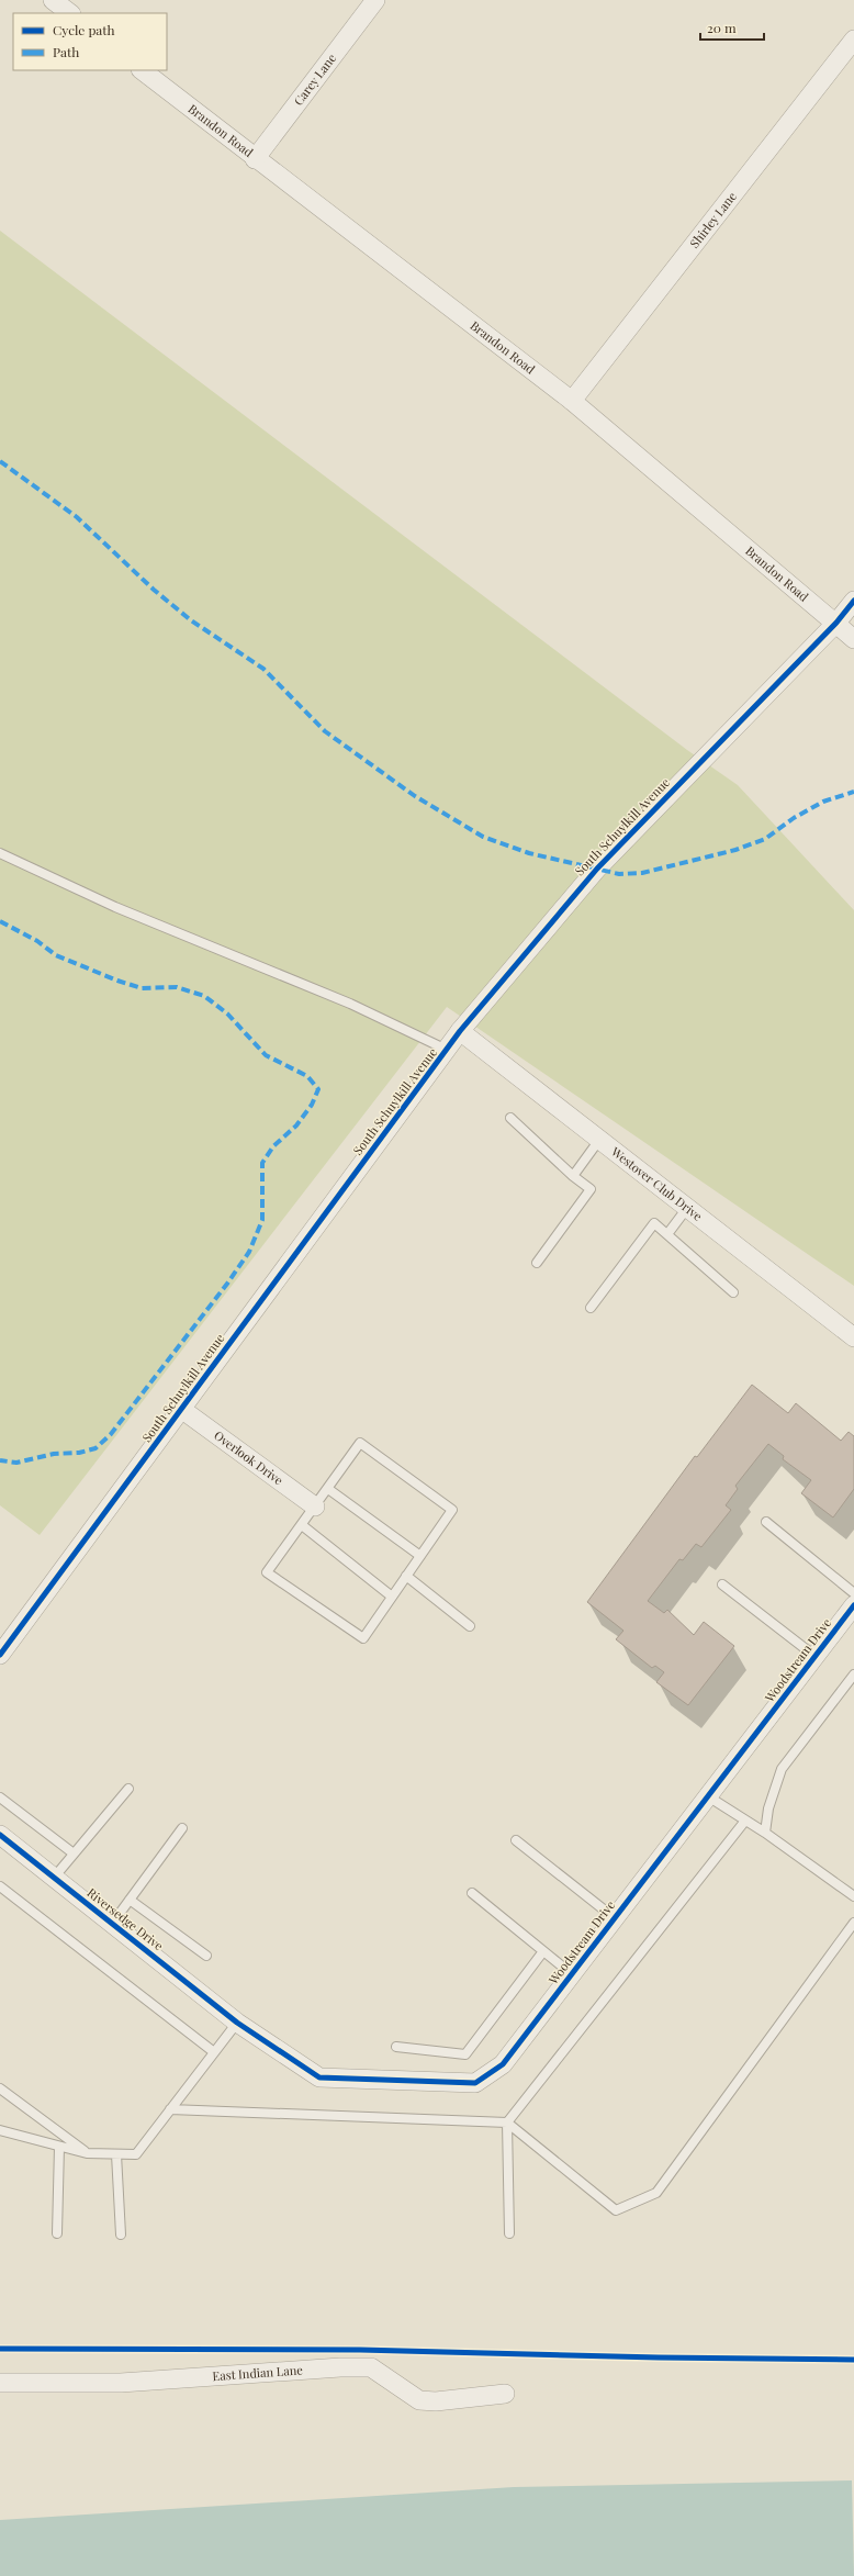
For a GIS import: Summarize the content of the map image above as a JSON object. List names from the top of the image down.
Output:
{
  "streets": {
    "street": [
      "Carey Lane",
      "Brandon Road",
      "Shirley Lane",
      "South Schuylkill Avenue",
      "Westover Club Drive",
      "Overlook Drive",
      "Woodstream Drive",
      "Riversedge Drive",
      "East Indian Lane"
    ]
  },
  "crossings": [
    ["Carey Lane", "Brandon Road"],
    ["Brandon Road", "Shirley Lane"],
    ["Brandon Road", "South Schuylkill Avenue"],
    ["South Schuylkill Avenue", "Westover Club Drive"],
    ["South Schuylkill Avenue", "Overlook Drive"],
    ["Woodstream Drive", "Riversedge Drive"]
  ],
  "legend": ["Cycle path", "Path"],
  "scale_bar": "20 m"
}
